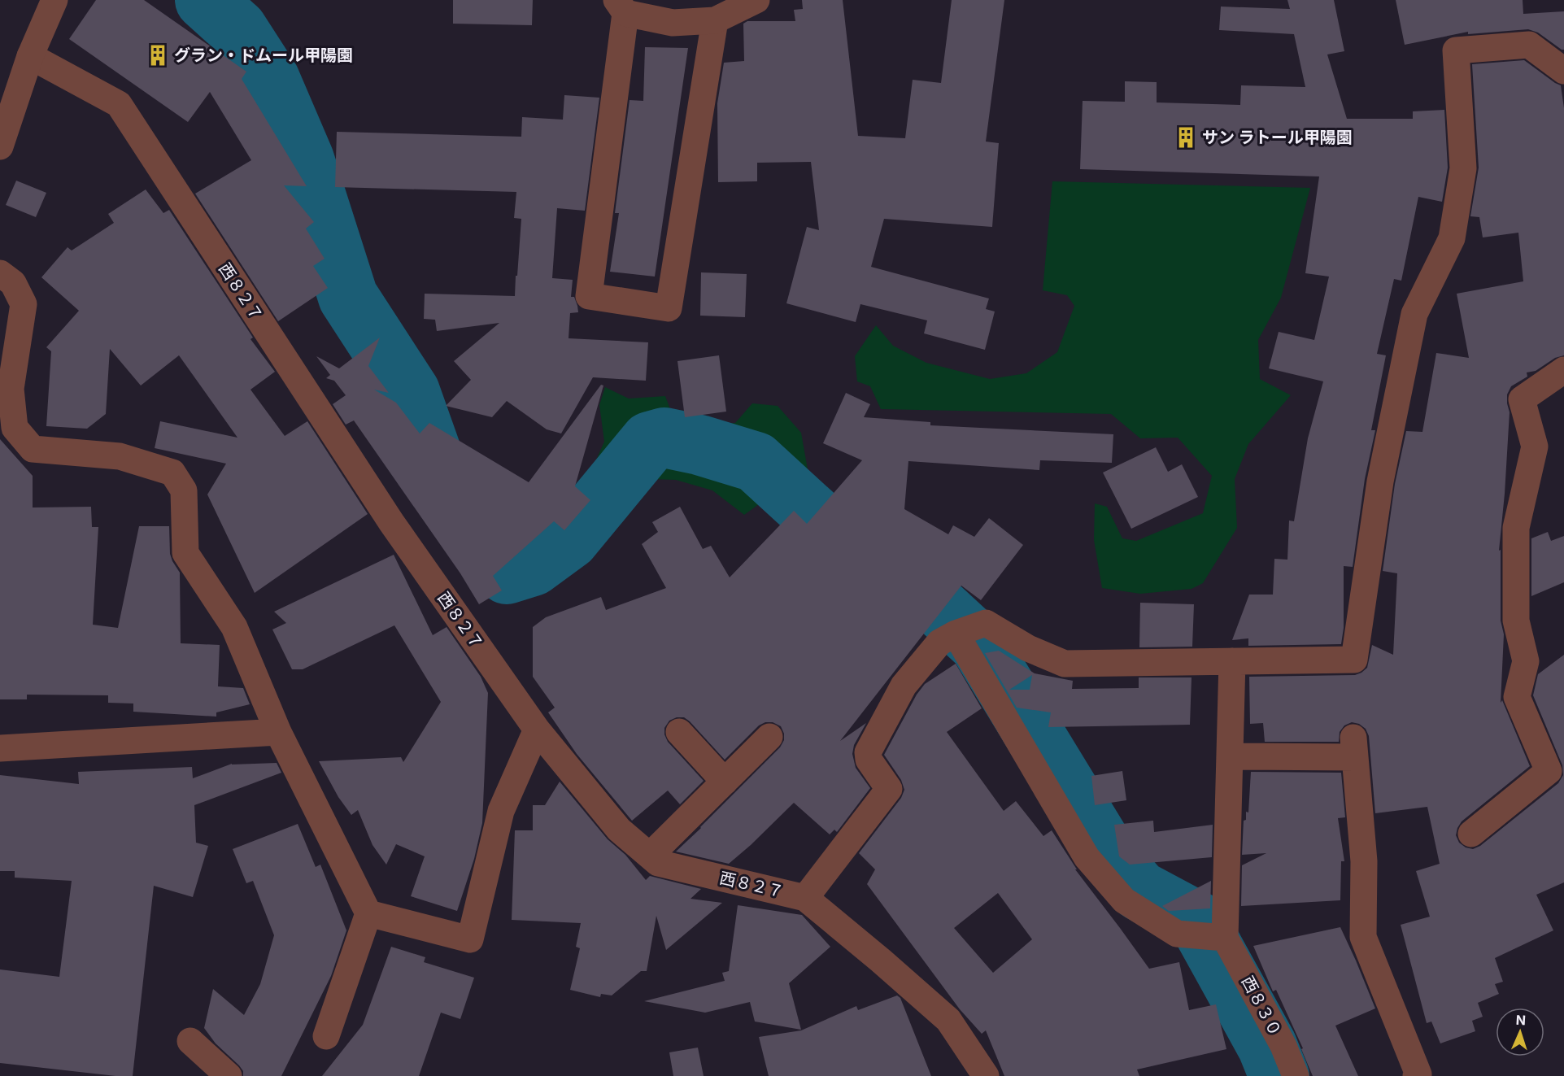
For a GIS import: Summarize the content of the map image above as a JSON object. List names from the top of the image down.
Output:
{
  "streets": {
    "street": ["西８２７", "西８３０"]
  },
  "places": {
    "building": ["グラン・ドムール甲陽園", "サン ラトール甲陽園"]
  },
  "north": "top"
}
